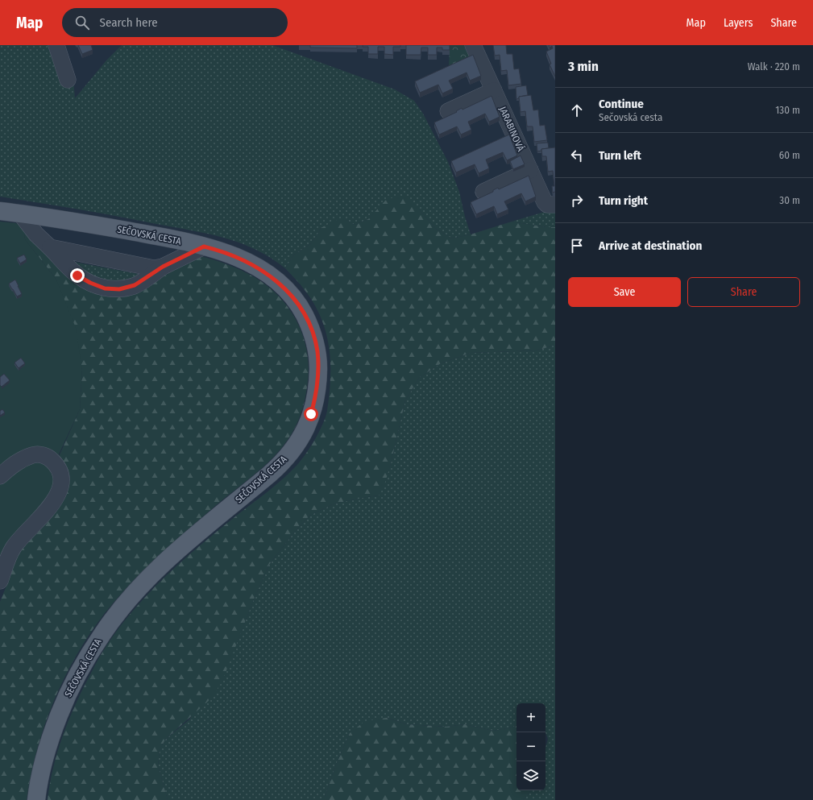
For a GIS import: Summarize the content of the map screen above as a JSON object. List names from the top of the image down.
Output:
{
  "streets": {
    "main road": ["SEČOVSKÁ CESTA"],
    "street": ["JARABINOVÁ"]
  },
  "page": {
    "header": "Map",
    "search": "Search here",
    "nav": ["Map", "Layers", "Share"],
    "heading": ["3 min", "Walk · 220 m"],
    "list": [
      ["Continue", "Sečovská cesta", "130 m"],
      ["Turn left", "60 m"],
      ["Turn right", "30 m"],
      "Arrive at destination"
    ],
    "buttons": ["Save", "Share"],
    "map_buttons": ["+", "−"]
  }
}
